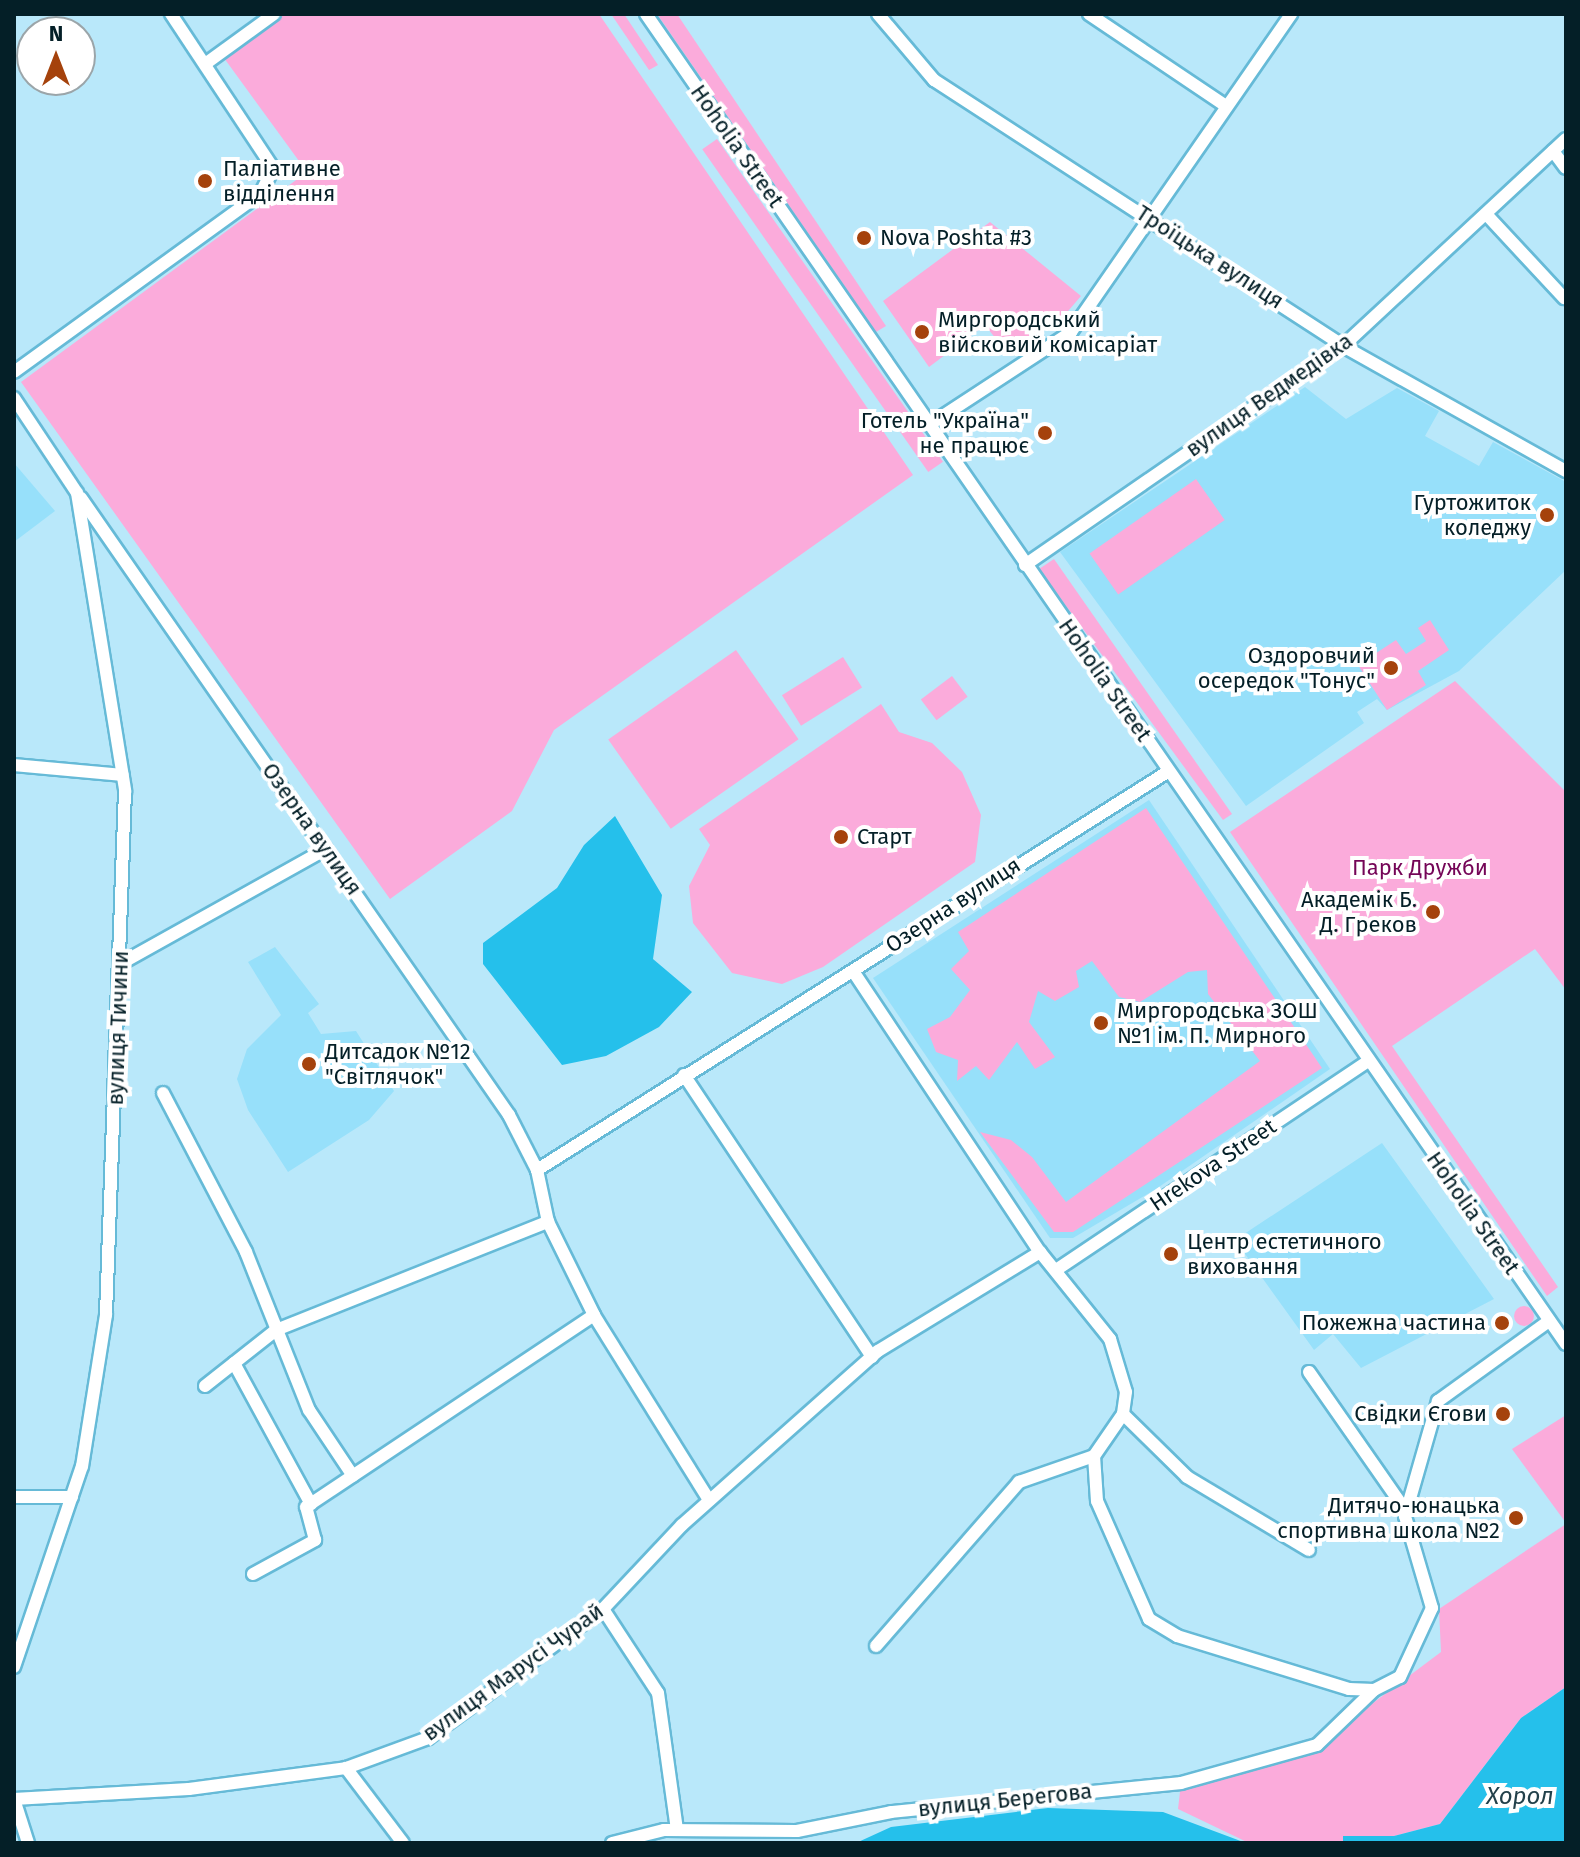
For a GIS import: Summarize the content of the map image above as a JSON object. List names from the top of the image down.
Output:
{
  "streets": {
    "street": [
      "Hoholia Street",
      "Троїцька вулиця",
      "вулиця Ведмедівка",
      "Озерна вулиця",
      "вулиця Тичини",
      "Hrekova Street",
      "вулиця Марусі Чурай",
      "вулиця Берегова"
    ]
  },
  "crossings": [
    ["Hoholia Street", "вулиця Ведмедівка"],
    ["Hoholia Street", "Озерна вулиця"],
    ["Hoholia Street", "Hrekova Street"],
    ["Троїцька вулиця", "вулиця Ведмедівка"],
    ["Озерна вулиця", "вулиця Тичини"],
    ["Озерна вулиця", "вулиця Марусі Чурай"]
  ],
  "water": ["Хорол"],
  "parks": ["Парк Дружби"],
  "places": [
    "Паліативне відділення",
    "Nova Poshta #3",
    "Миргородський війсковий комісаріат",
    "Готель \"Україна\" не працює",
    "Гуртожиток коледжу",
    "Оздоровчий осередок \"Тонус\"",
    "Старт",
    "Академік Б. Д. Греков",
    "Миргородська ЗОШ №1 ім. П. Мирного",
    "Дитсадок №12 \"Світлячок\"",
    "Центр естетичного виховання",
    "Пожежна частина",
    "Свідки Єгови",
    "Дитячо-юнацька спортивна школа №2"
  ],
  "north": "top"
}
